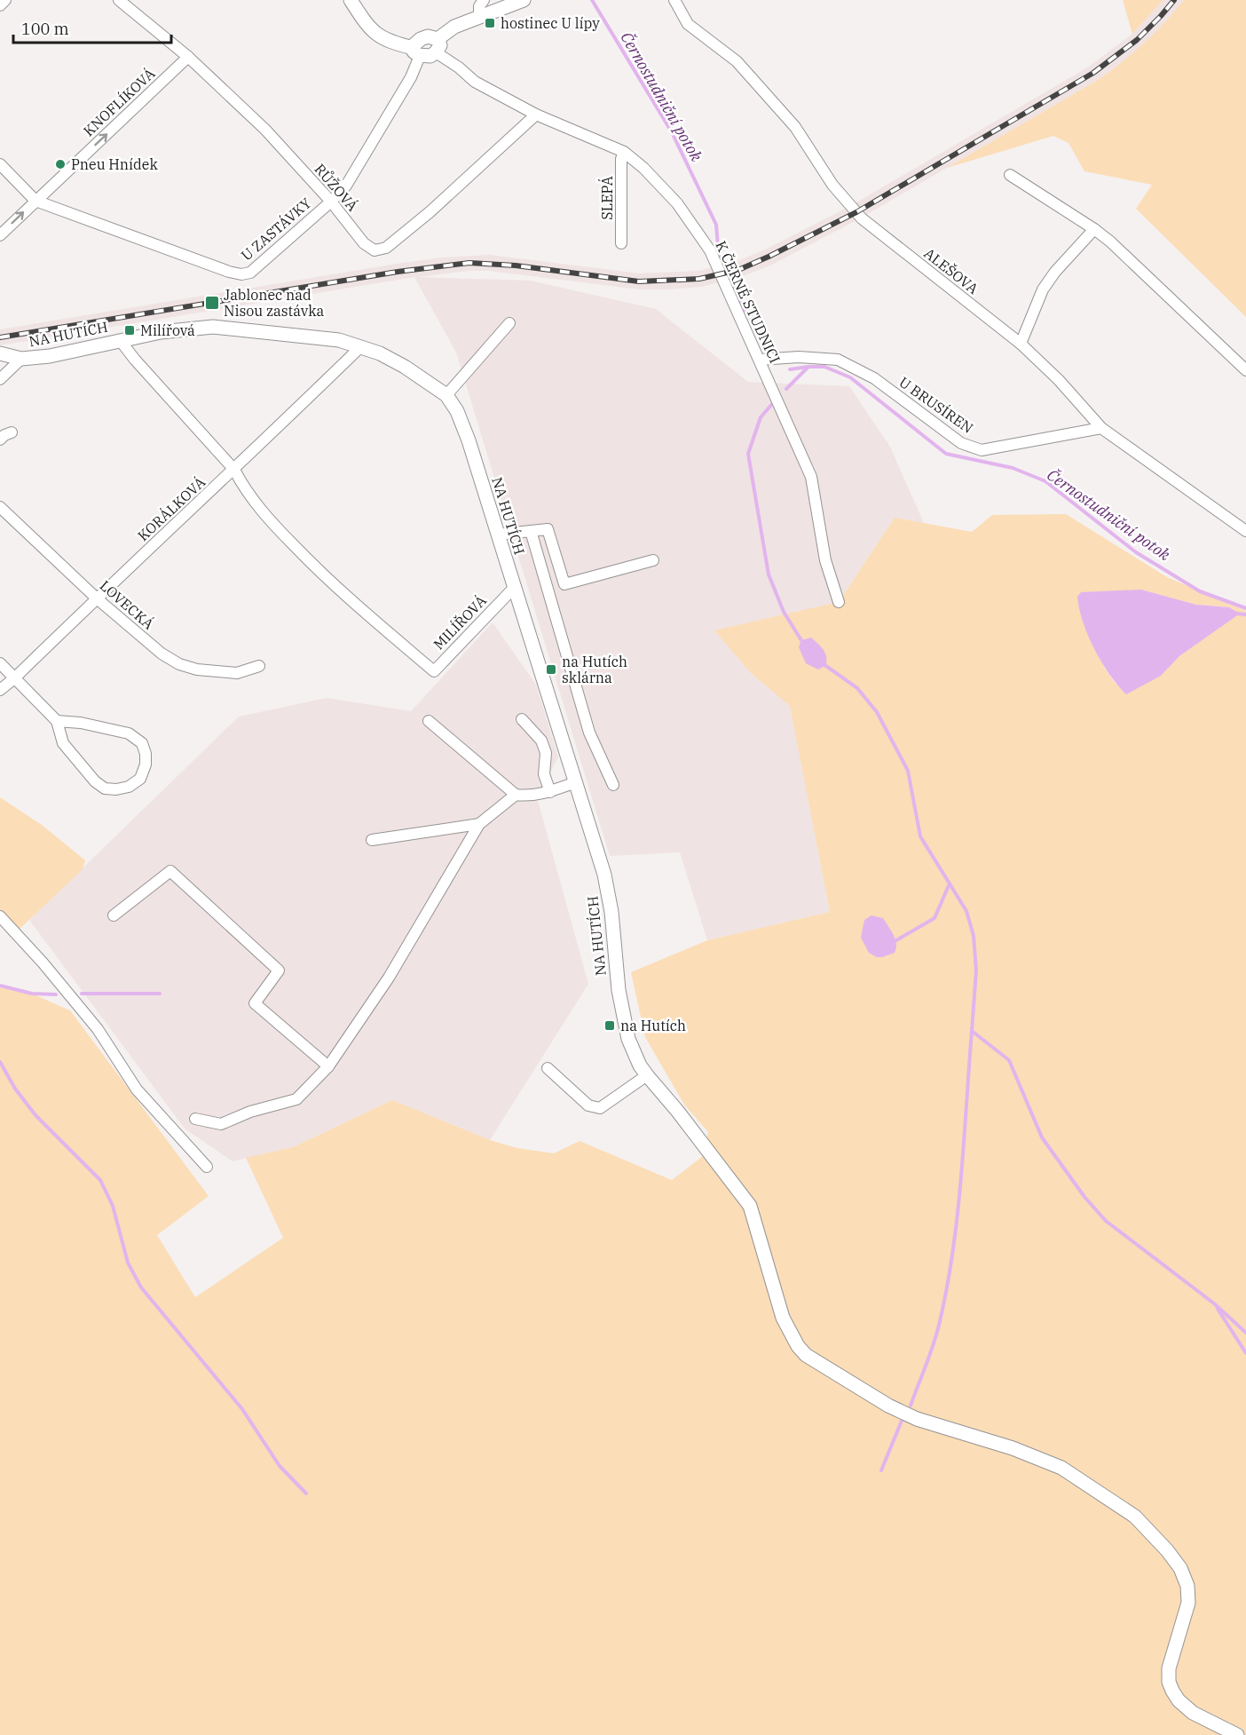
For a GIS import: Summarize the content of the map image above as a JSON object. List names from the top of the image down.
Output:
{
  "streets": {
    "street": [
      "KNOFLÍKOVÁ",
      "RŮŽOVÁ",
      "SLEPÁ",
      "U ZASTÁVKY",
      "ALEŠOVA",
      "K ČERNÉ STUDNICI",
      "NA HUTÍCH",
      "U BRUSÍREN",
      "KORÁLKOVÁ",
      "LOVECKÁ",
      "MILÍŘOVÁ"
    ]
  },
  "crossings": [
    ["KNOFLÍKOVÁ", "RŮŽOVÁ"],
    ["KNOFLÍKOVÁ", "U ZASTÁVKY"],
    ["RŮŽOVÁ", "U ZASTÁVKY"],
    ["RŮŽOVÁ", "K ČERNÉ STUDNICI"],
    ["SLEPÁ", "K ČERNÉ STUDNICI"],
    ["U ZASTÁVKY", "K ČERNÉ STUDNICI"],
    ["ALEŠOVA", "U BRUSÍREN"],
    ["K ČERNÉ STUDNICI", "U BRUSÍREN"],
    ["NA HUTÍCH", "KORÁLKOVÁ"],
    ["NA HUTÍCH", "MILÍŘOVÁ"],
    ["KORÁLKOVÁ", "LOVECKÁ"],
    ["KORÁLKOVÁ", "MILÍŘOVÁ"]
  ],
  "one_way": ["KNOFLÍKOVÁ"],
  "water": ["Černostudniční potok"],
  "places": {
    "transit": [
      "hostinec U lípy",
      "Jablonec nad Nisou zastávka",
      "Milířová",
      "na Hutích sklárna",
      "na Hutích"
    ],
    "other": ["Pneu Hnídek"]
  },
  "scale_bar": "100 m"
}
